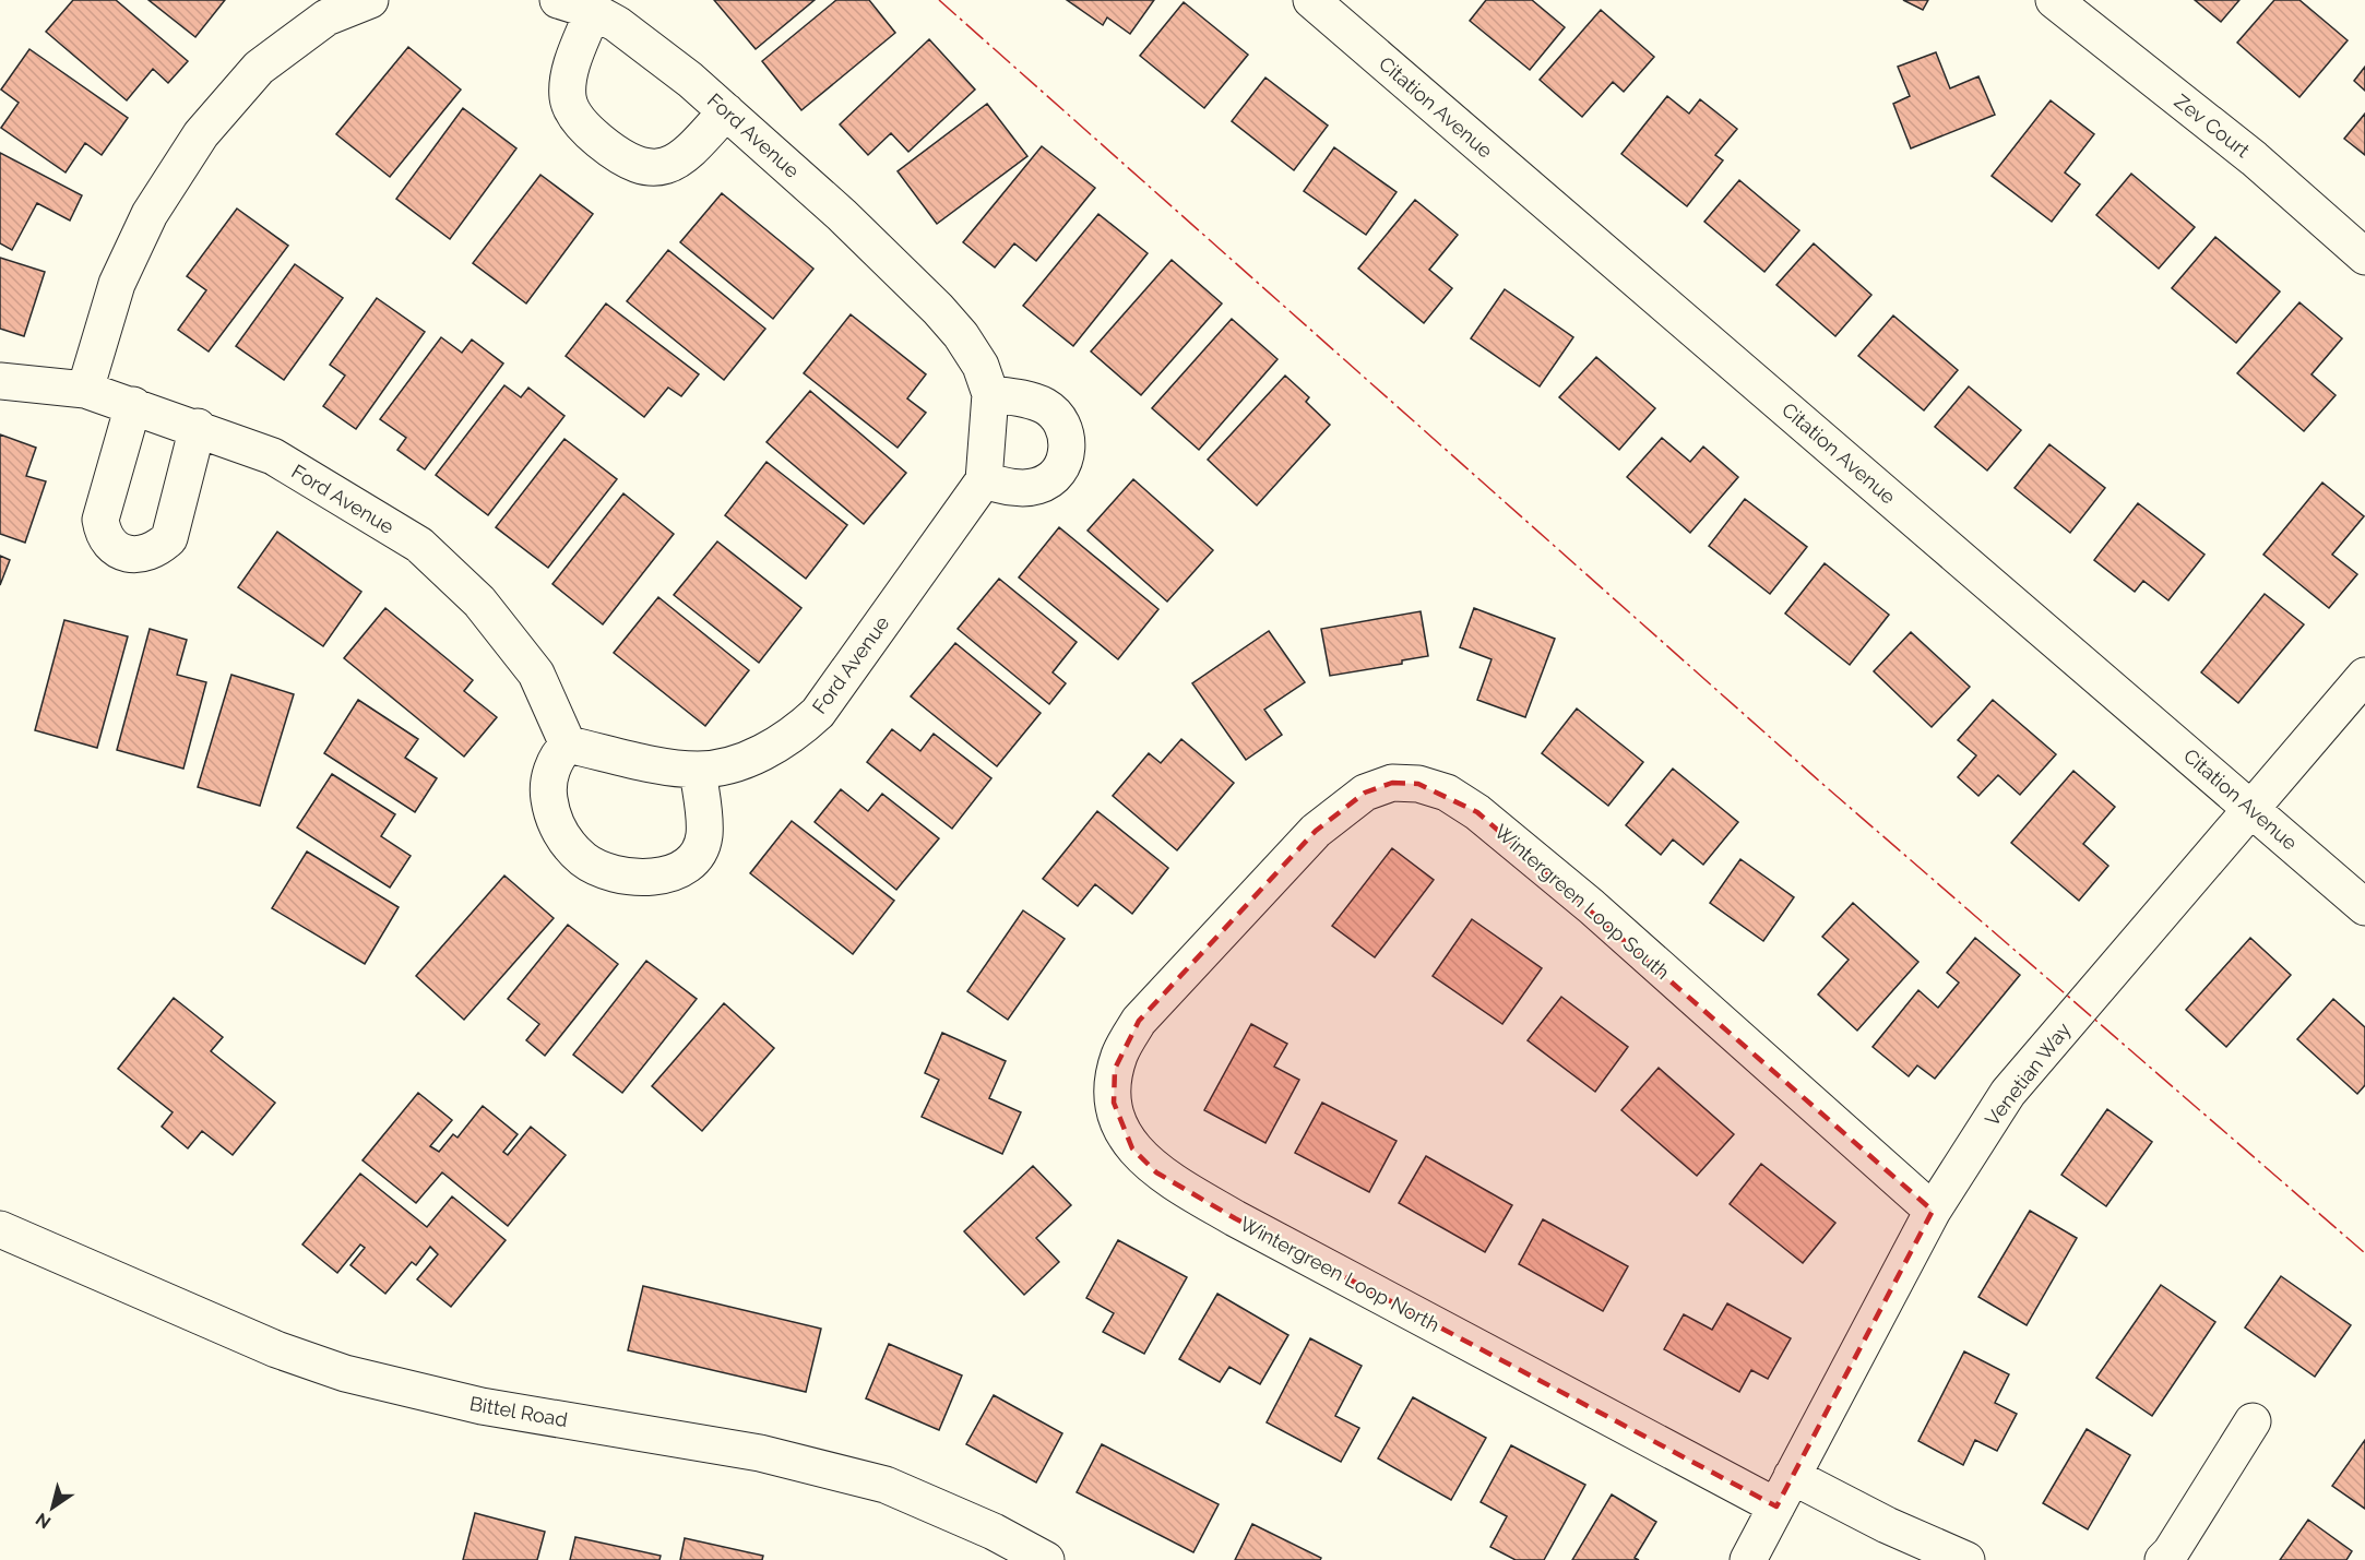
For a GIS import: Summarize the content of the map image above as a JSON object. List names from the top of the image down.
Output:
{
  "streets": {
    "street": [
      "Citation Avenue",
      "Zev Court",
      "Ford Avenue",
      "Wintergreen Loop South",
      "Venetian Way",
      "Wintergreen Loop North",
      "Bittel Road"
    ]
  },
  "crossings": [
    ["Citation Avenue", "Venetian Way"],
    ["Wintergreen Loop South", "Venetian Way"],
    ["Wintergreen Loop South", "Wintergreen Loop North"],
    ["Venetian Way", "Wintergreen Loop North"]
  ],
  "north": "bottom left"
}
